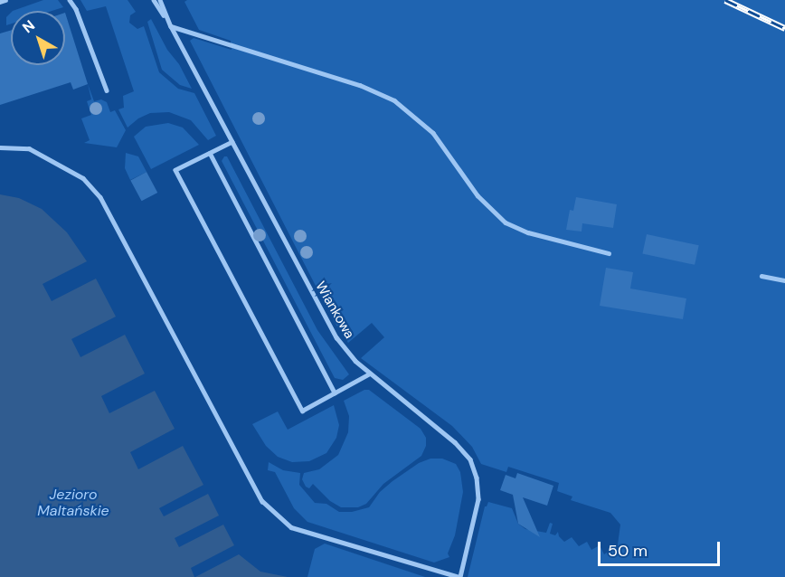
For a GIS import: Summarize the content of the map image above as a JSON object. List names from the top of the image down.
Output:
{
  "streets": {
    "lane": ["Wiankowa"]
  },
  "water": ["Jezioro Maltańskie"],
  "scale_bar": "50 m",
  "north": "top left"
}
